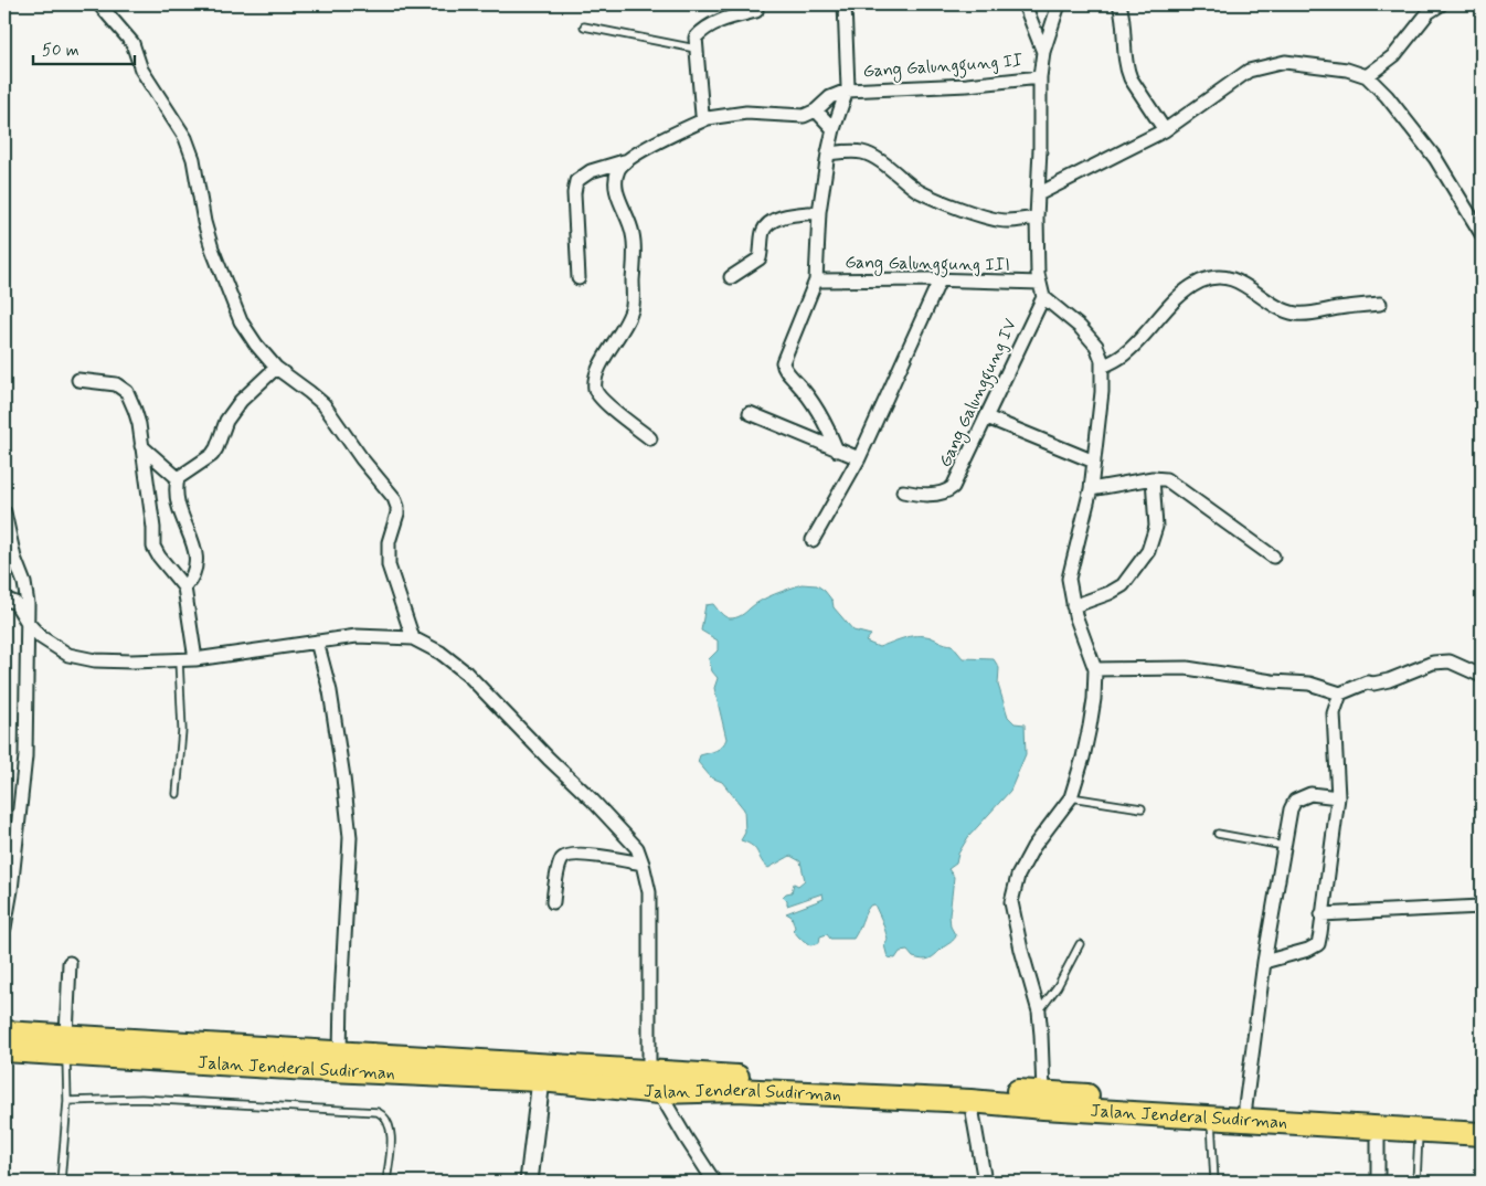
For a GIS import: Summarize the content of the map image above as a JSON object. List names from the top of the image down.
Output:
{
  "streets": {
    "highway": ["Jalan Jenderal Sudirman"],
    "street": ["Gang Galunggung II", "Gang Galunggung III", "Gang Galunggung IV"]
  },
  "scale_bar": "50 m"
}
